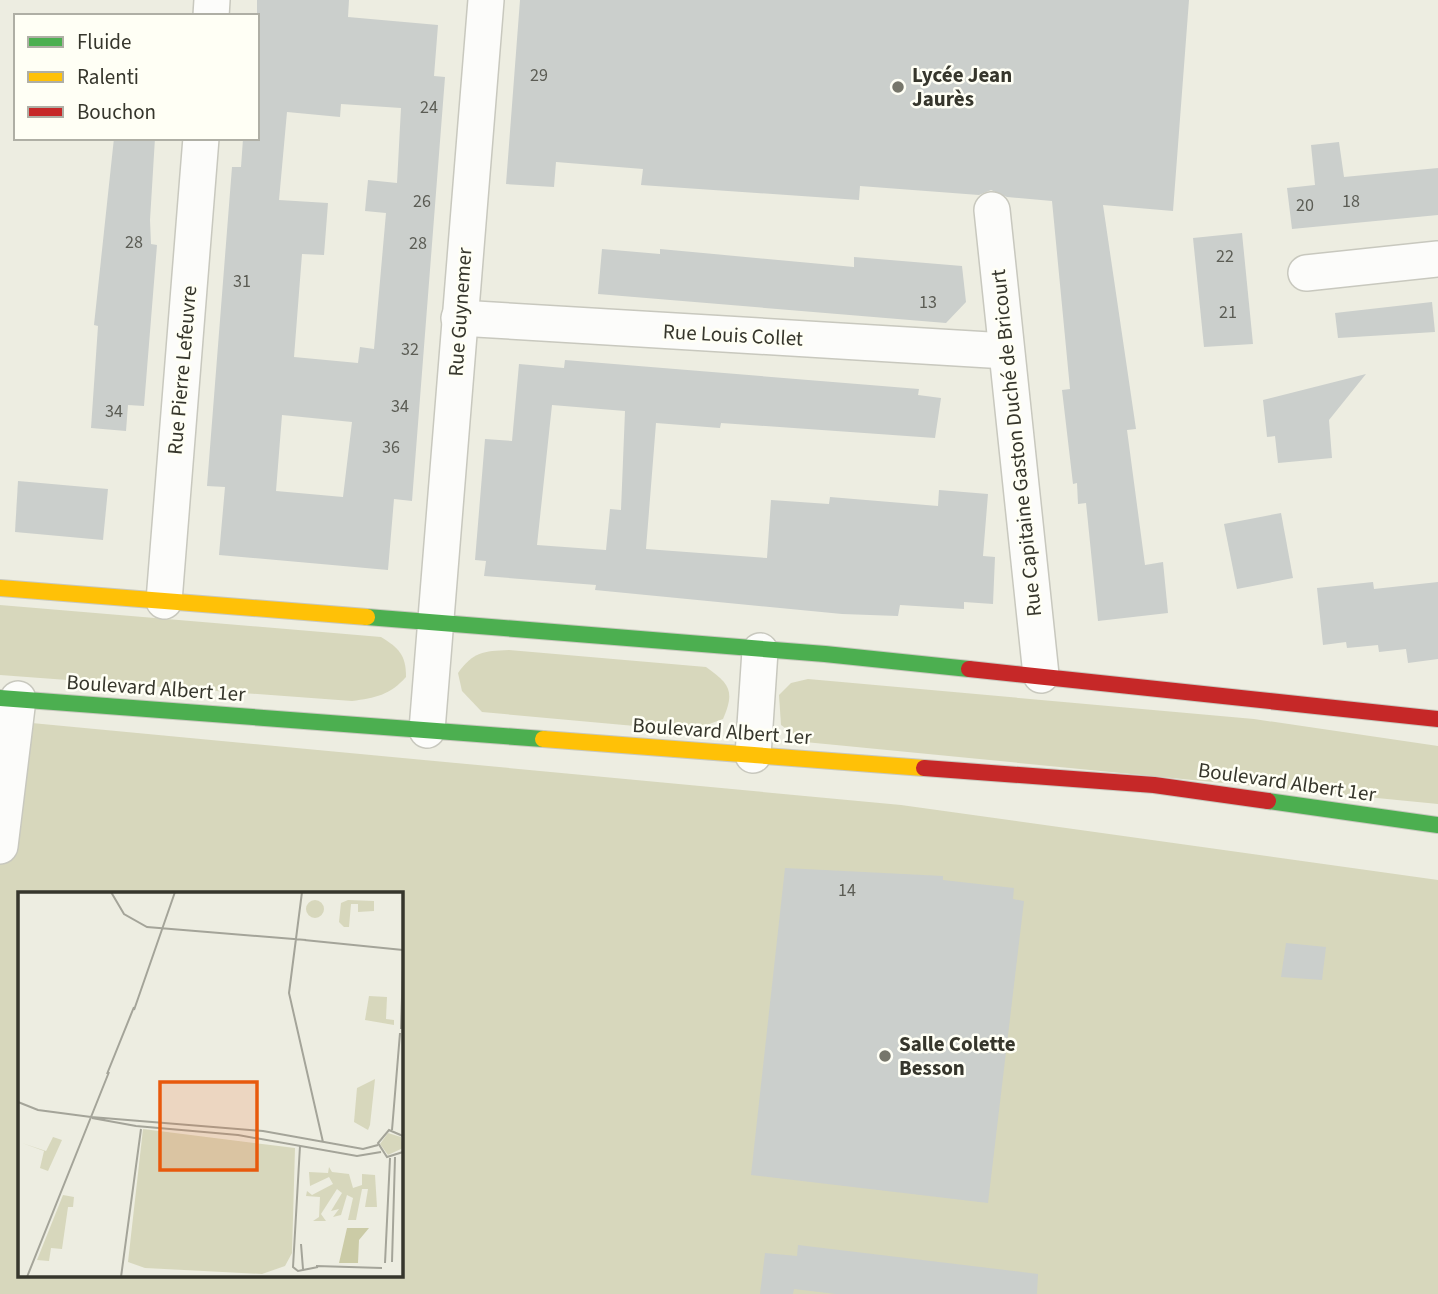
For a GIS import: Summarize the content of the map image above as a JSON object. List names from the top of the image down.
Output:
{
  "streets": {
    "main road": ["Boulevard Albert 1er"],
    "street": [
      "Rue Guynemer",
      "Rue Louis Collet",
      "Rue Pierre Lefeuvre",
      "Rue Capitaine Gaston Duché de Bricourt"
    ]
  },
  "crossings": [
    ["Rue Guynemer", "Rue Louis Collet"],
    ["Rue Guynemer", "Boulevard Albert 1er"],
    ["Rue Louis Collet", "Rue Capitaine Gaston Duché de Bricourt"]
  ],
  "places": ["Lycée Jean Jaurès", "Salle Colette Besson"],
  "house_numbers": [
    "29",
    "24",
    "26",
    "18",
    "20",
    "28",
    "28",
    "22",
    "31",
    "13",
    "21",
    "32",
    "34",
    "34",
    "36",
    "14"
  ],
  "legend": ["Fluide", "Ralenti", "Bouchon"]
}
